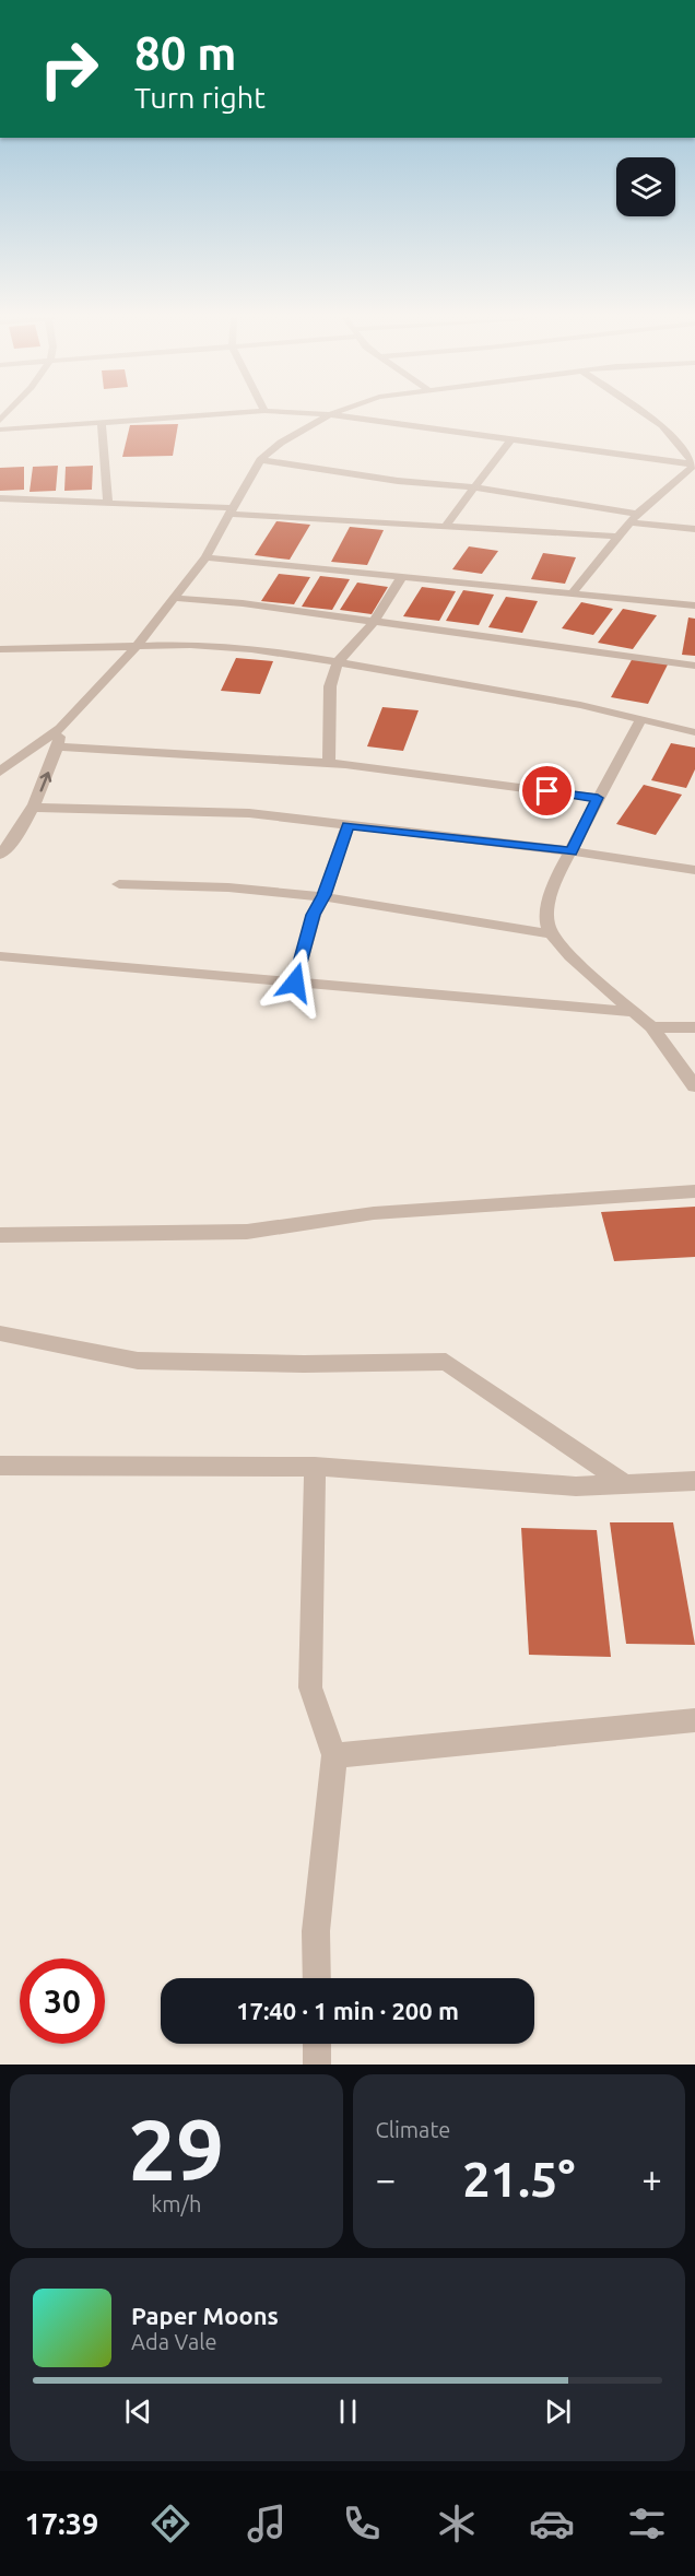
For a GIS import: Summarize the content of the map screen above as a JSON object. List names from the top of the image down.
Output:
{
  "page": {
    "turn": ["80 m", "Turn right"],
    "limit": "30",
    "trip": "17:40 · 1 min · 200 m",
    "tile": [
      ["29", "km/h"],
      "Climate"
    ],
    "heat": ["−", "21.5°", "+"],
    "song": ["Paper Moons", "Ada Vale"],
    "tabs": "17:39"
  }
}
